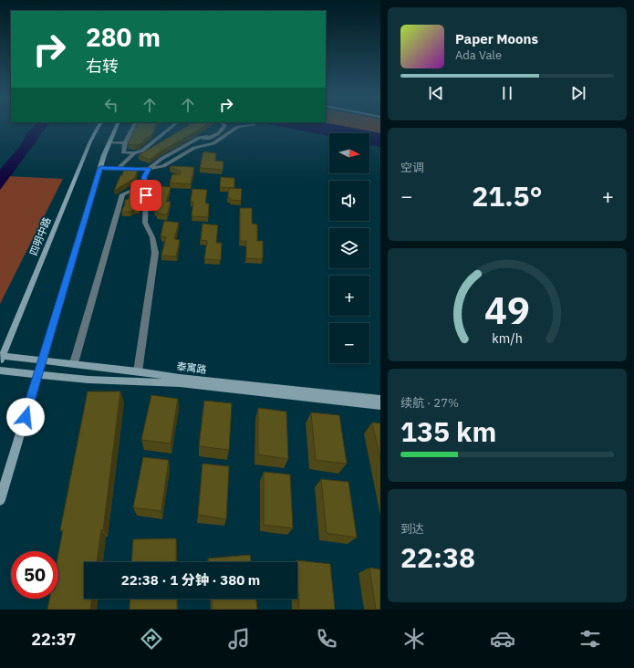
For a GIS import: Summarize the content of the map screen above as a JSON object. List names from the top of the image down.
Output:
{
  "streets": {
    "main road": ["四明中路", "泰寓路"]
  },
  "crossings": [
    ["四明中路", "泰寓路"]
  ],
  "north": "right",
  "page": {
    "turn": ["280 m", "右转"],
    "song": ["Paper Moons", "Ada Vale"],
    "tile": [
      "空调",
      ["续航 · 27%", "135 km"],
      ["到达", "22:38"]
    ],
    "map_buttons": ["+", "−"],
    "heat": ["−", "21.5°", "+"],
    "limit": "50",
    "trip": "22:38 · 1 分钟 · 380 m",
    "tabs": "22:37",
    "gauge": ["49", "km/h"]
  }
}
